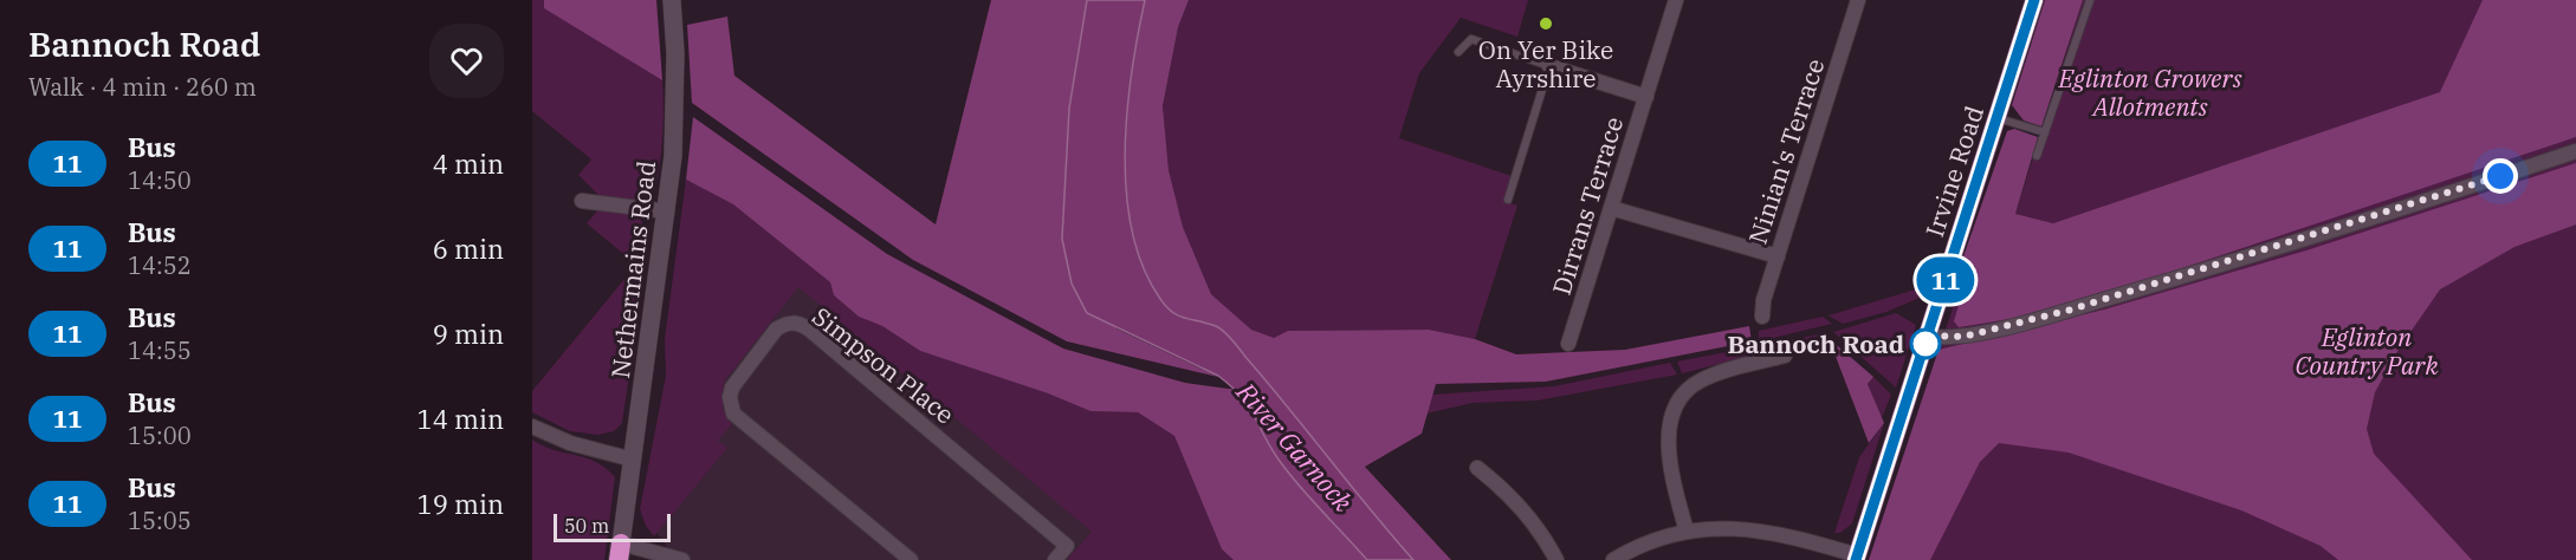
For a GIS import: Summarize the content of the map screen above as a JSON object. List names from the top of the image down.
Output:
{
  "streets": {
    "main road": ["Irvine Road", "Nethermains Road"],
    "street": ["Ninian's Terrace", "Dirrans Terrace", "Simpson Place"]
  },
  "water": ["River Garnock"],
  "parks": ["Eglinton Growers Allotments", "Eglinton Country Park"],
  "places": ["On Yer Bike Ayrshire", "Bannoch Road"],
  "lines": ["bus line 11"],
  "scale_bar": "50 m",
  "page": {
    "heading": ["Bannoch Road", "Walk · 4 min · 260 m"],
    "on_map": "11",
    "list": [
      {
        "mark": "11",
        "name": "Bus",
        "note": "14:50",
        "value": "4 min"
      },
      {
        "mark": "11",
        "name": "Bus",
        "note": "14:52",
        "value": "6 min"
      },
      {
        "mark": "11",
        "name": "Bus",
        "note": "14:55",
        "value": "9 min"
      },
      {
        "mark": "11",
        "name": "Bus",
        "note": "15:00",
        "value": "14 min"
      },
      {
        "mark": "11",
        "name": "Bus",
        "note": "15:05",
        "value": "19 min"
      }
    ],
    "scale": "50 m"
  }
}
